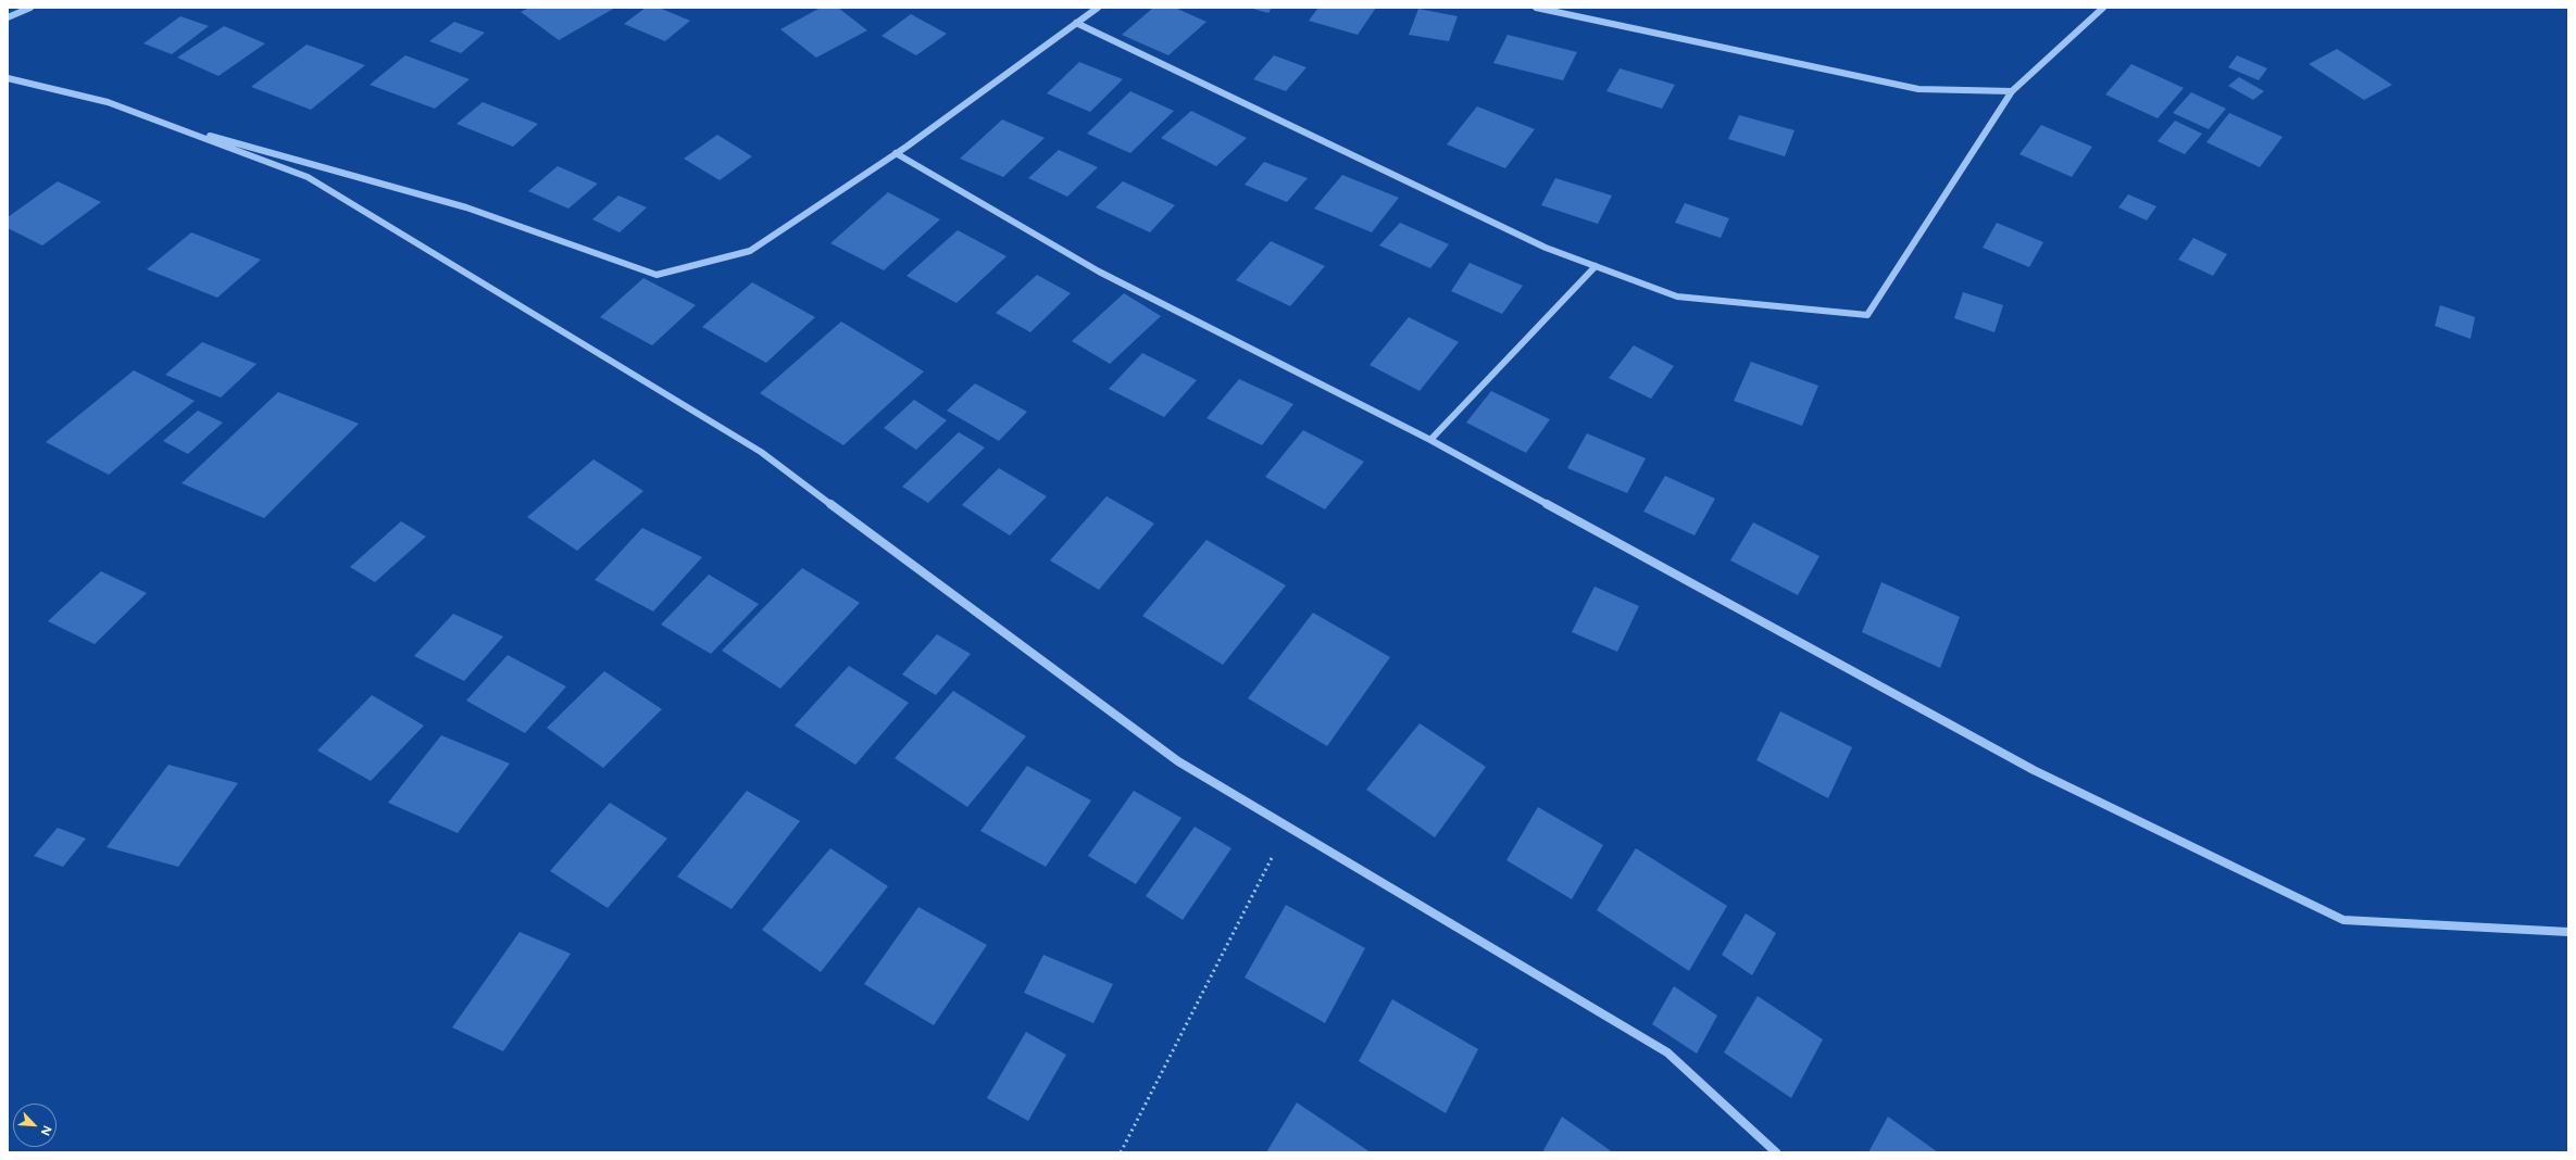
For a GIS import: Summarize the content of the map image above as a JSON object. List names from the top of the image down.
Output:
{
  "north": "bottom right"
}
